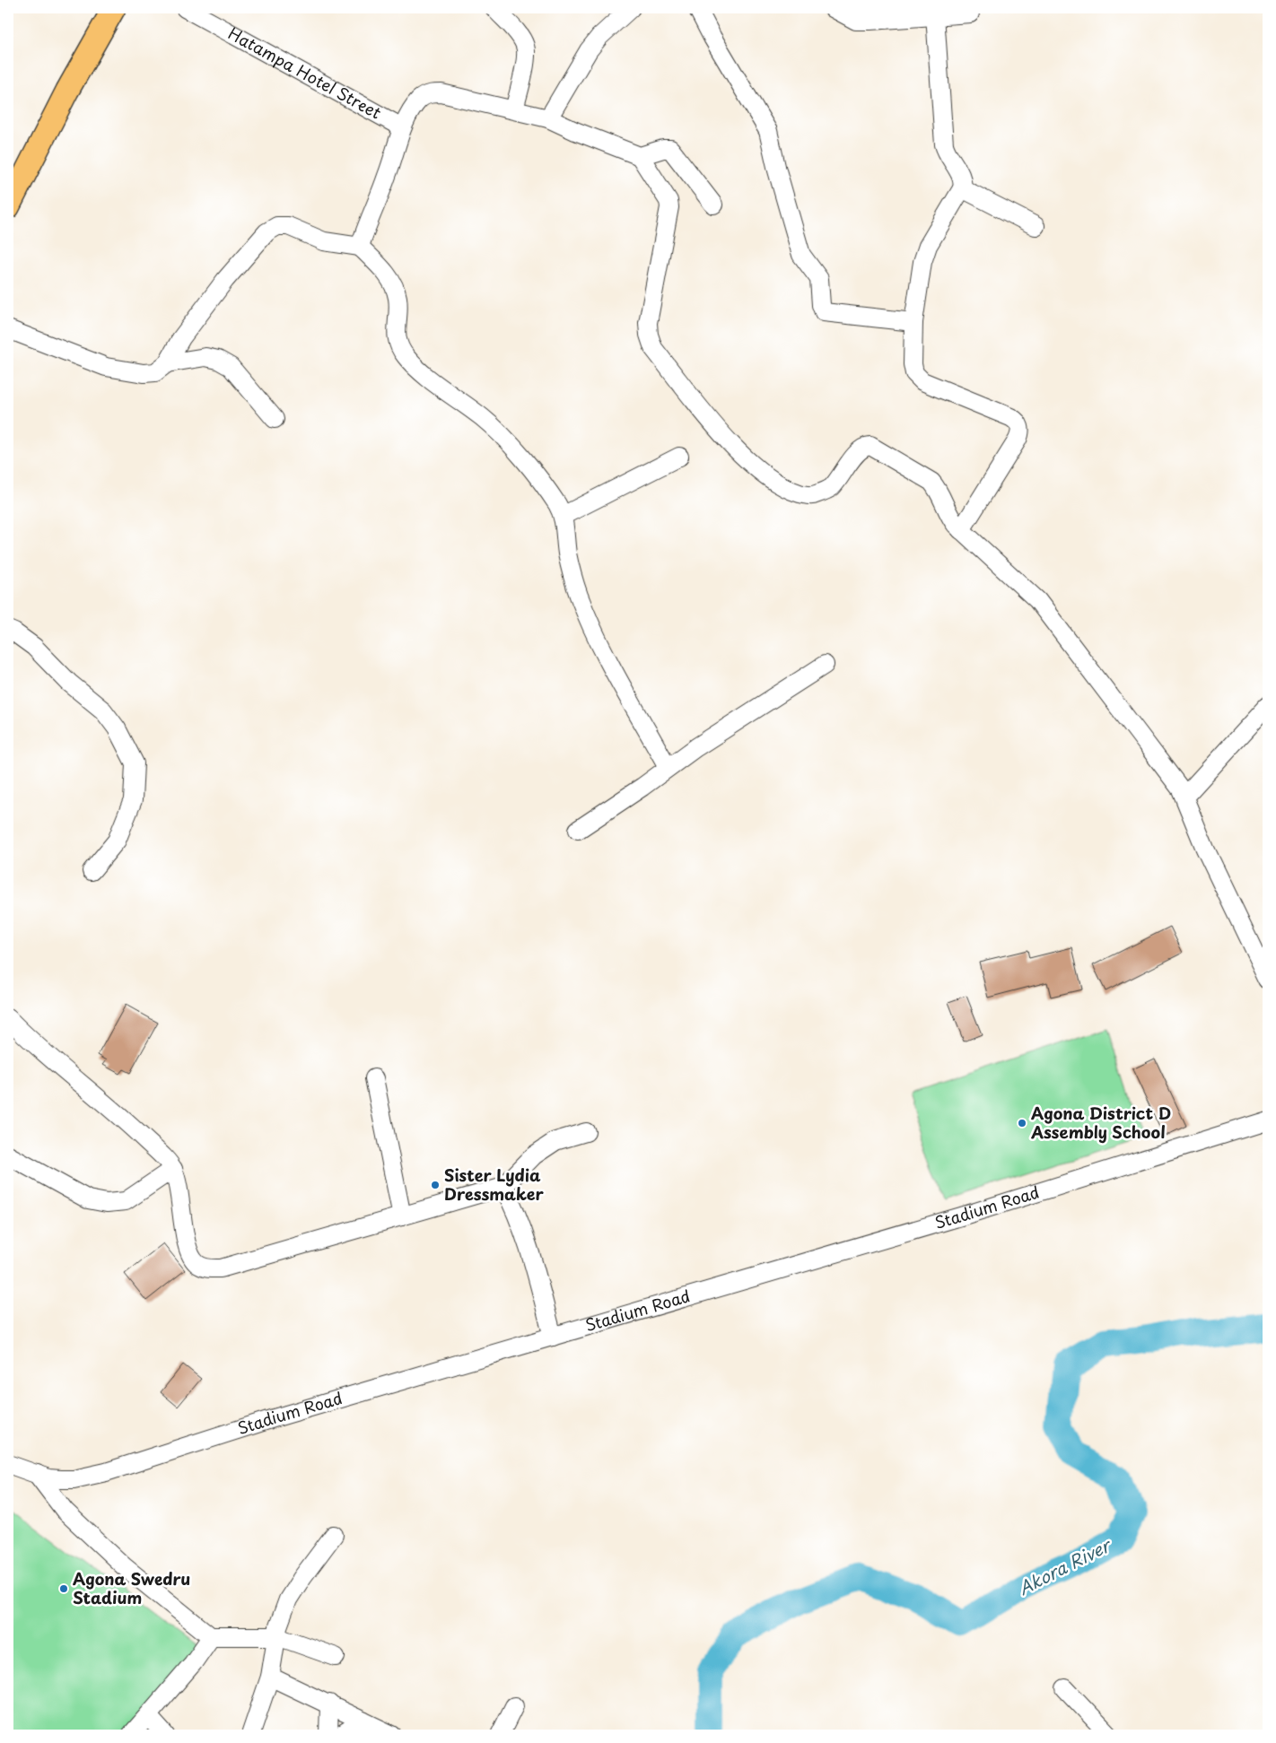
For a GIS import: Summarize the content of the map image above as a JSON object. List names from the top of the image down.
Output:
{
  "streets": {
    "street": ["Hatampa Hotel Street", "Stadium Road"]
  },
  "water": ["Akora River"],
  "places": ["Agona District D Assembly School", "Sister Lydia Dressmaker", "Agona Swedru Stadium"]
}
